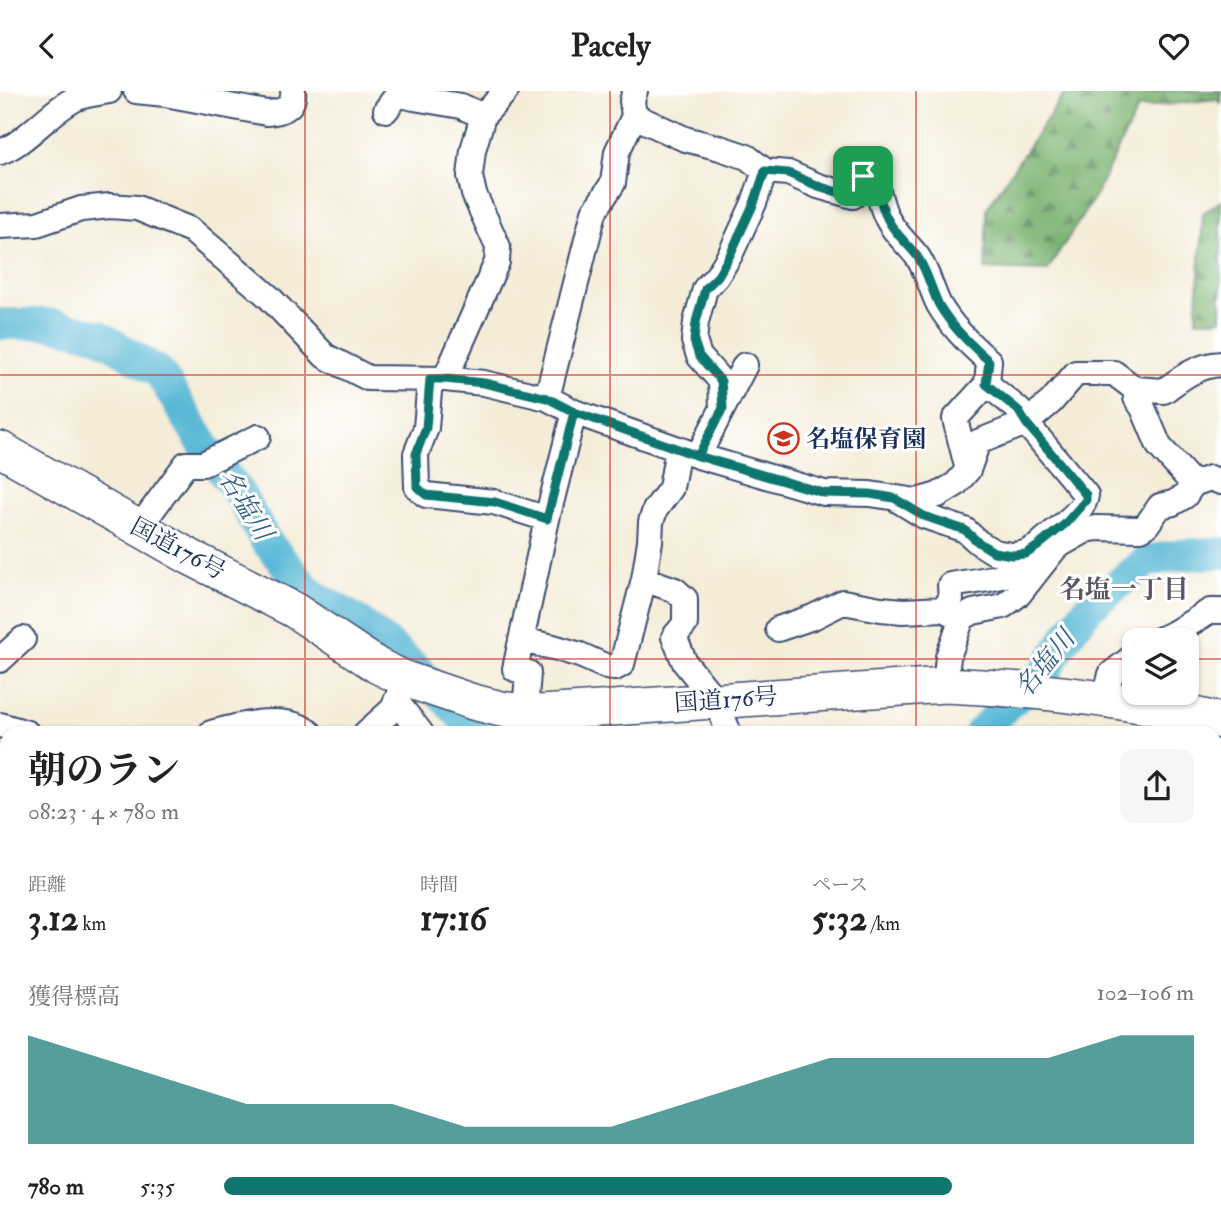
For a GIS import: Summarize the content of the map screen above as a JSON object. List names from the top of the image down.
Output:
{
  "streets": {
    "highway": ["国道176号"]
  },
  "districts": ["名塩一丁目"],
  "water": ["名塩川"],
  "places": {
    "school or university": ["名塩保育園"]
  },
  "page": {
    "header": "Pacely",
    "heading": ["朝のラン", "08:23 · 4 × 780 m"],
    "stats": [
      ["距離", "3.12 km"],
      ["時間", "17:16"],
      ["ペース", "5:32 /km"]
    ],
    "chart": ["獲得標高", "102–106 m"],
    "list": [
      {
        "name": "780 m",
        "note": "5:35"
      }
    ]
  }
}
